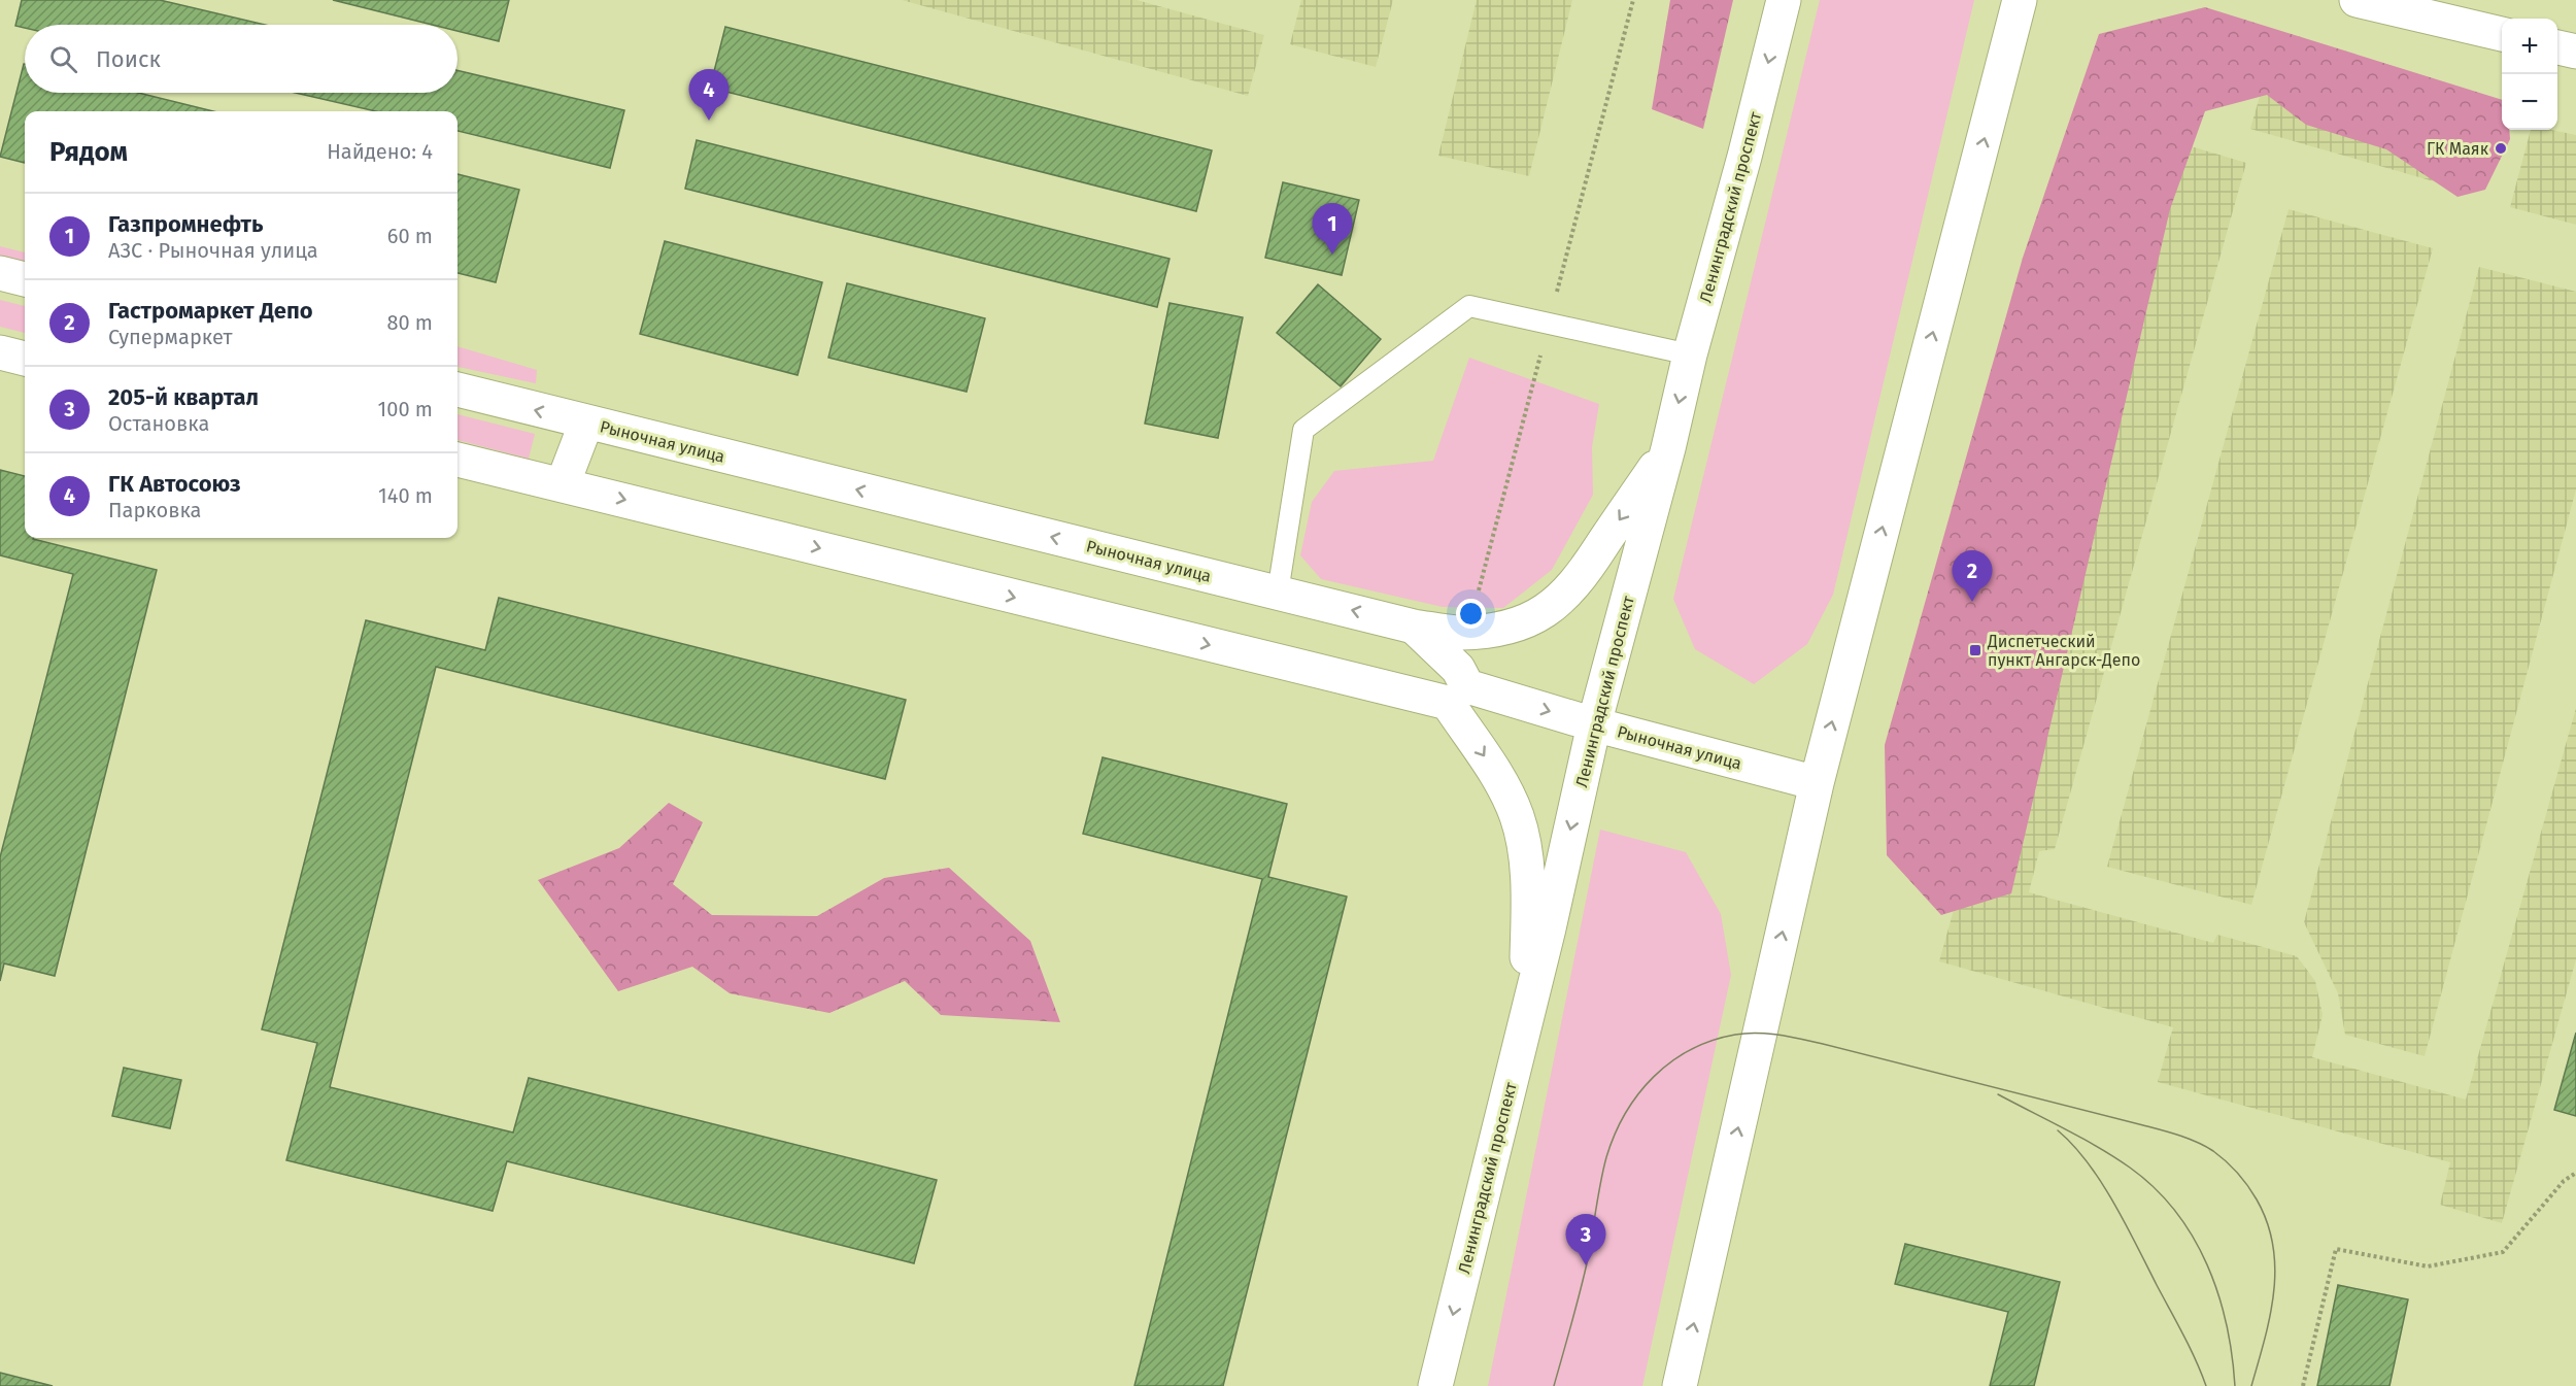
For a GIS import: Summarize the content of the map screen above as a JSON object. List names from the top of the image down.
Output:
{
  "streets": {
    "street": ["Ленинградский проспект", "Рыночная улица"]
  },
  "crossings": [
    ["Ленинградский проспект", "Рыночная улица"]
  ],
  "places": {
    "other": ["ГК Маяк"],
    "transit": ["Диспетческий пункт Ангарск-Депо"]
  },
  "page": {
    "map_buttons": ["+", "−"],
    "search": "Поиск",
    "pins": [
      "4",
      "1",
      "2",
      "3"
    ],
    "heading": ["Рядом", "Найдено: 4"],
    "list": [
      {
        "mark": "1",
        "name": "Газпромнефть",
        "note": "АЗС · Рыночная улица",
        "value": "60 m"
      },
      {
        "mark": "2",
        "name": "Гастромаркет Депо",
        "note": "Супермаркет",
        "value": "80 m"
      },
      {
        "mark": "3",
        "name": "205-й квартал",
        "note": "Остановка",
        "value": "100 m"
      },
      {
        "mark": "4",
        "name": "ГК Автосоюз",
        "note": "Парковка",
        "value": "140 m"
      }
    ]
  }
}
